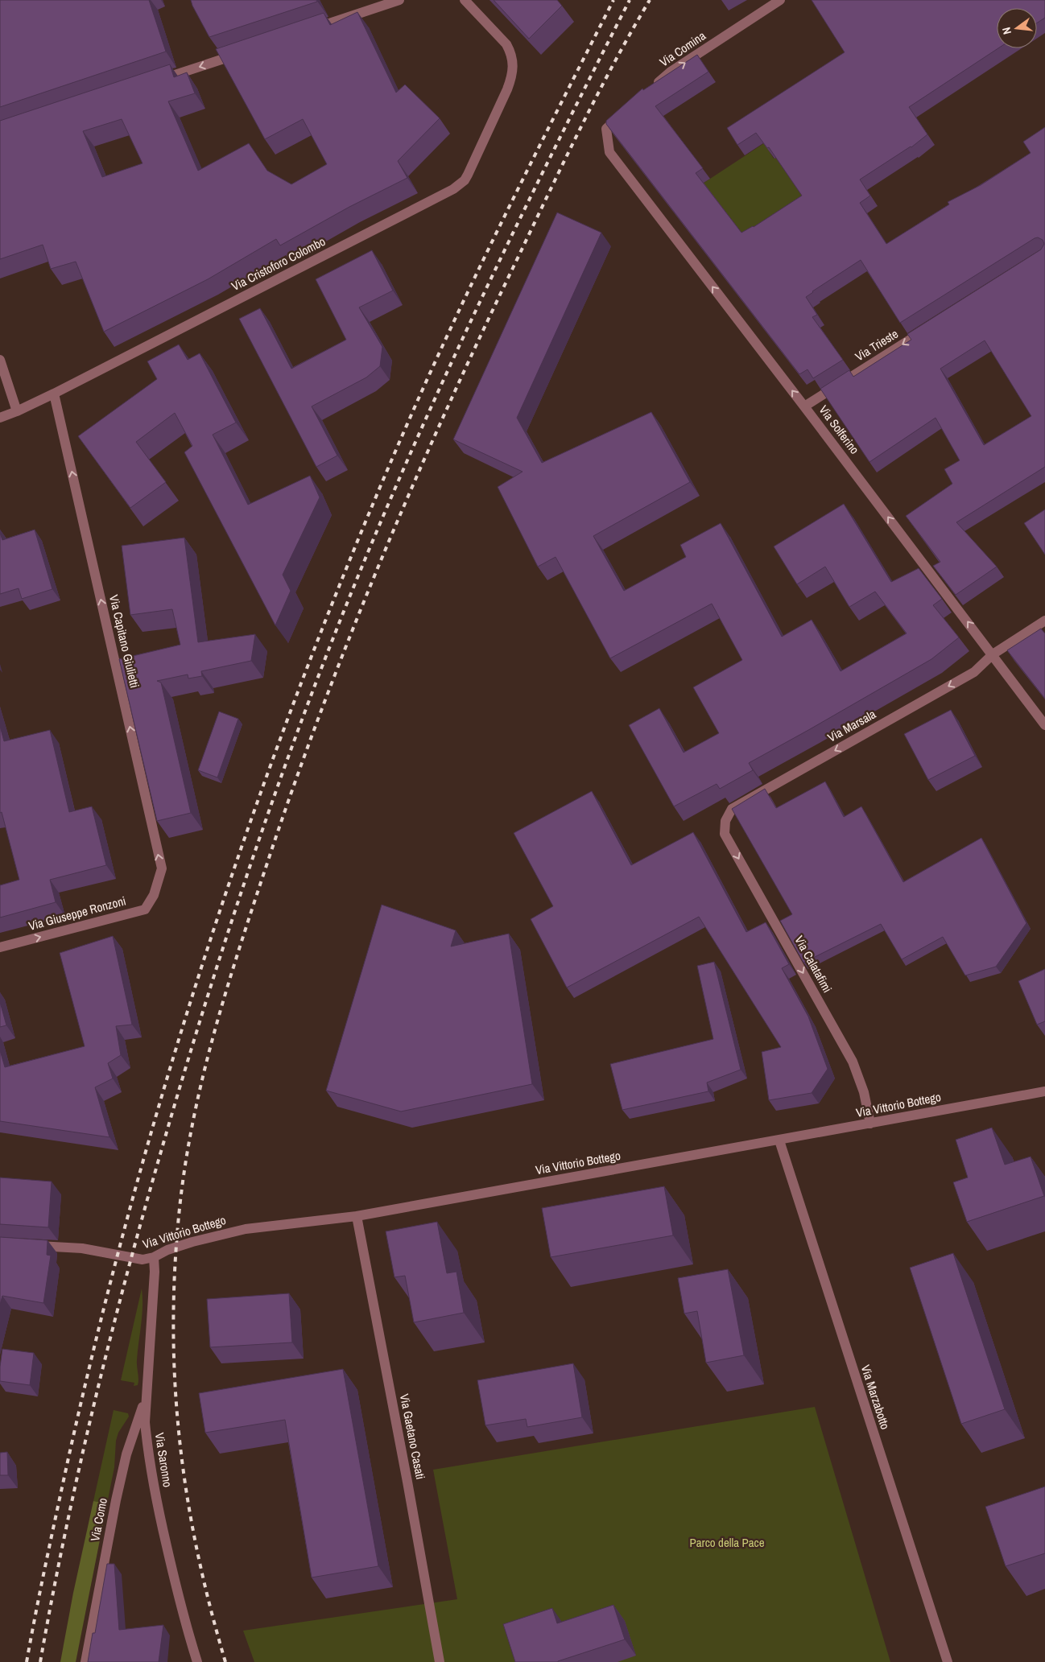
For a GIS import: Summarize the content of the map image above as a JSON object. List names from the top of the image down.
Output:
{
  "streets": {
    "street": [
      "Via Comina",
      "Via Cristoforo Colombo",
      "Via Trieste",
      "Via Solferino",
      "Via Capitano Giulietti",
      "Via Marsala",
      "Via Giuseppe Ronzoni",
      "Via Calatafimi",
      "Via Vittorio Bottego",
      "Via Marzabotto",
      "Via Gaetano Casati",
      "Via Saronno",
      "Via Como"
    ]
  },
  "crossings": [
    ["Via Cristoforo Colombo", "Via Capitano Giulietti"],
    ["Via Trieste", "Via Solferino"],
    ["Via Solferino", "Via Marsala"],
    ["Via Capitano Giulietti", "Via Giuseppe Ronzoni"],
    ["Via Marsala", "Via Calatafimi"],
    ["Via Calatafimi", "Via Vittorio Bottego"],
    ["Via Vittorio Bottego", "Via Marzabotto"],
    ["Via Vittorio Bottego", "Via Gaetano Casati"],
    ["Via Vittorio Bottego", "Via Saronno"],
    ["Via Saronno", "Via Como"]
  ],
  "one_way": [
    "Via Comina",
    "Via Trieste",
    "Via Solferino",
    "Via Capitano Giulietti",
    "Via Marsala",
    "Via Giuseppe Ronzoni",
    "Via Calatafimi"
  ],
  "parks": ["Parco della Pace"],
  "north": "left"
}
